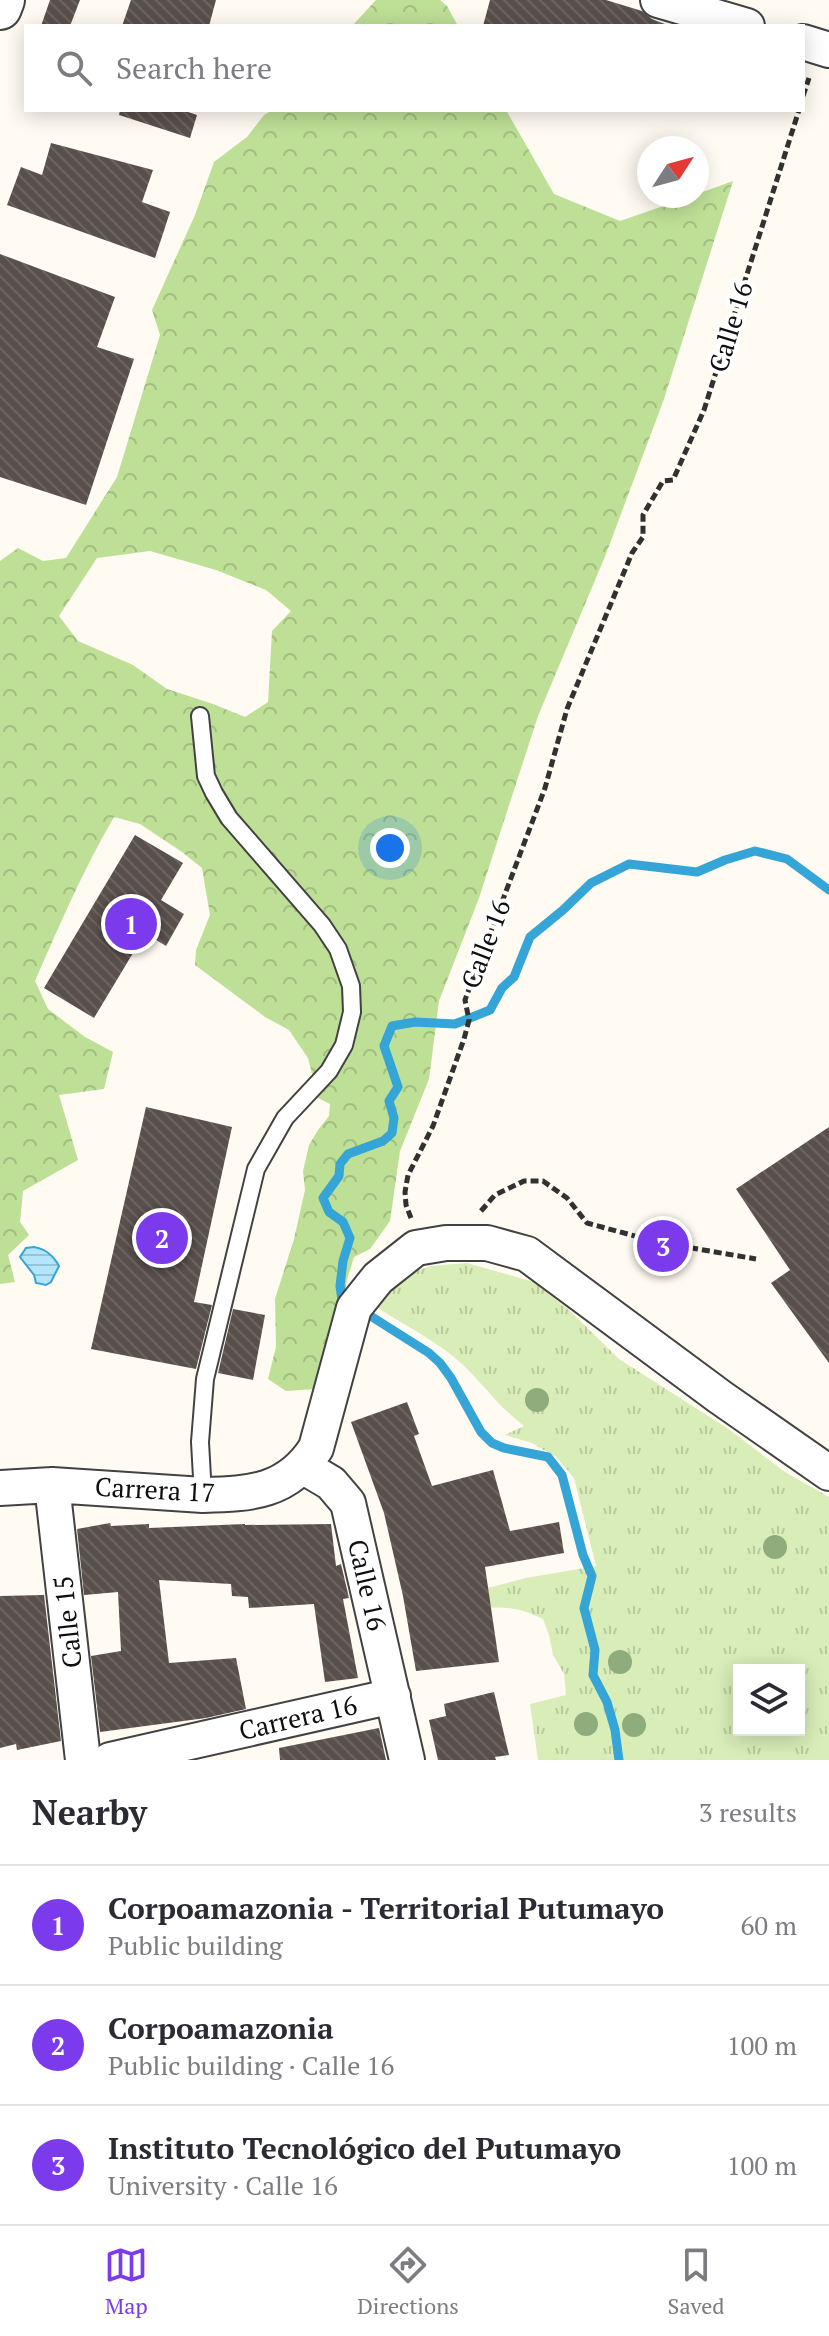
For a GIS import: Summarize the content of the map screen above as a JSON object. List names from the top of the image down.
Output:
{
  "streets": {
    "street": [
      "Calle 16",
      "Carrera 17",
      "Calle 15",
      "Carrera 16"
    ]
  },
  "crossings": [
    ["Calle 16", "Carrera 17"],
    ["Calle 16", "Carrera 16"],
    ["Carrera 17", "Calle 15"]
  ],
  "north": "top right",
  "page": {
    "search": "Search here",
    "pins": ["1", "2", "3"],
    "heading": ["Nearby", "3 results"],
    "list": [
      {
        "mark": "1",
        "name": "Corpoamazonia - Territorial Putumayo",
        "note": "Public building",
        "value": "60 m"
      },
      {
        "mark": "2",
        "name": "Corpoamazonia",
        "note": "Public building · Calle 16",
        "value": "100 m"
      },
      {
        "mark": "3",
        "name": "Instituto Tecnológico del Putumayo",
        "note": "University · Calle 16",
        "value": "100 m"
      }
    ],
    "nav": ["Map", "Directions", "Saved"]
  }
}
